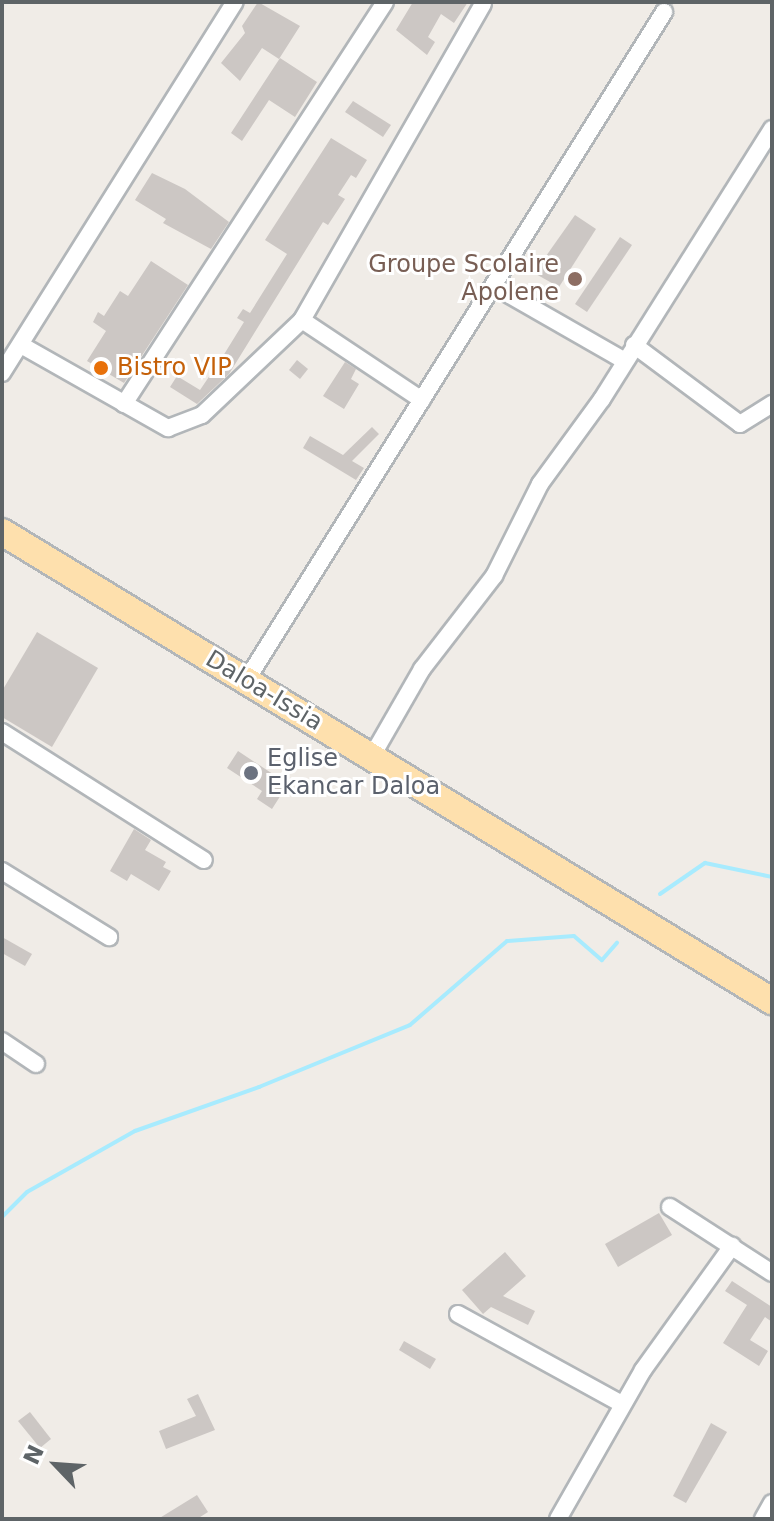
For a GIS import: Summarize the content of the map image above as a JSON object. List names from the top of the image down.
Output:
{
  "streets": {
    "main road": ["Daloa-Issia"]
  },
  "places": ["Groupe Scolaire Apolene", "Bistro VIP", "Eglise Ekancar Daloa"],
  "north": "top left"
}
